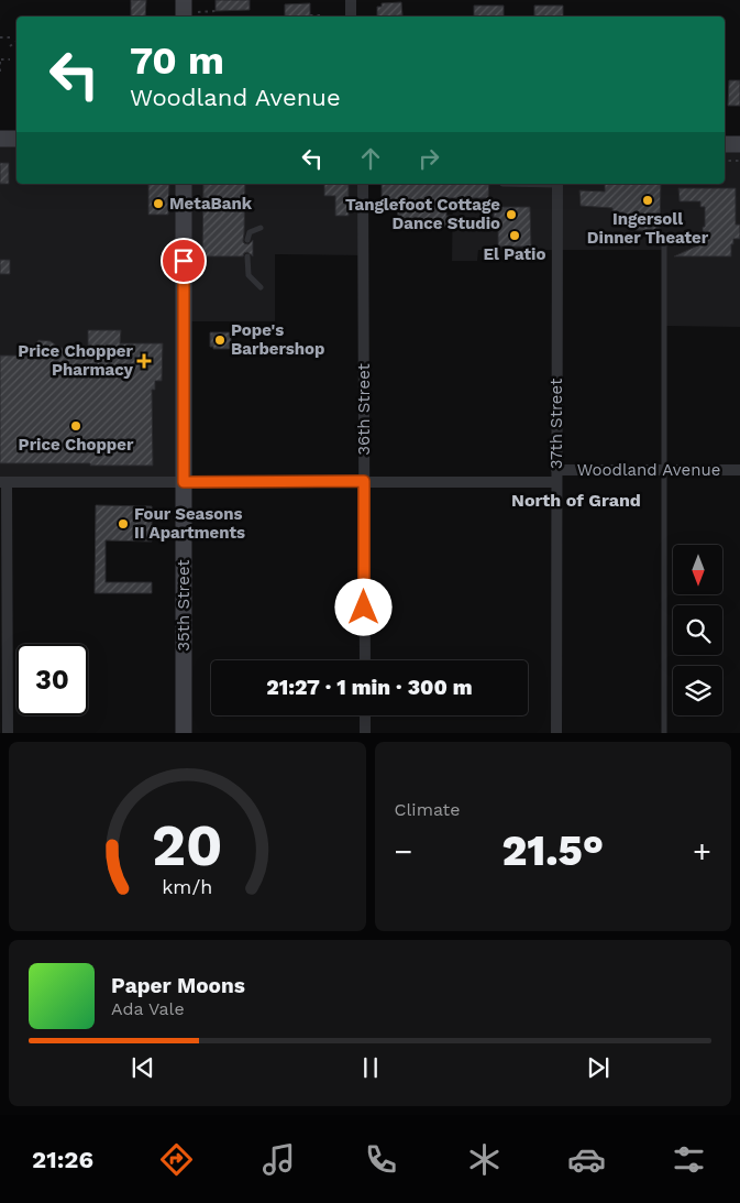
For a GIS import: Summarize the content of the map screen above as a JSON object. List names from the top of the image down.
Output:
{
  "streets": {
    "street": [
      "36th Street",
      "37th Street",
      "Woodland Avenue",
      "35th Street"
    ]
  },
  "crossings": [
    ["36th Street", "Woodland Avenue"],
    ["37th Street", "Woodland Avenue"],
    ["Woodland Avenue", "35th Street"]
  ],
  "districts": ["North of Grand"],
  "places": {
    "other": [
      "Ingersoll Dinner Theater",
      "MetaBank",
      "Tanglefoot Cottage Dance Studio",
      "El Patio",
      "Pope's Barbershop",
      "Price Chopper",
      "Four Seasons II Apartments"
    ],
    "health": ["Price Chopper Pharmacy"]
  },
  "north": "bottom",
  "page": {
    "turn": ["70 m", "Woodland Avenue"],
    "limit": "30",
    "trip": "21:27 · 1 min · 300 m",
    "tile": "Climate",
    "heat": ["−", "21.5°", "+"],
    "song": ["Paper Moons", "Ada Vale"],
    "tabs": "21:26",
    "gauge": ["20", "km/h"]
  }
}
